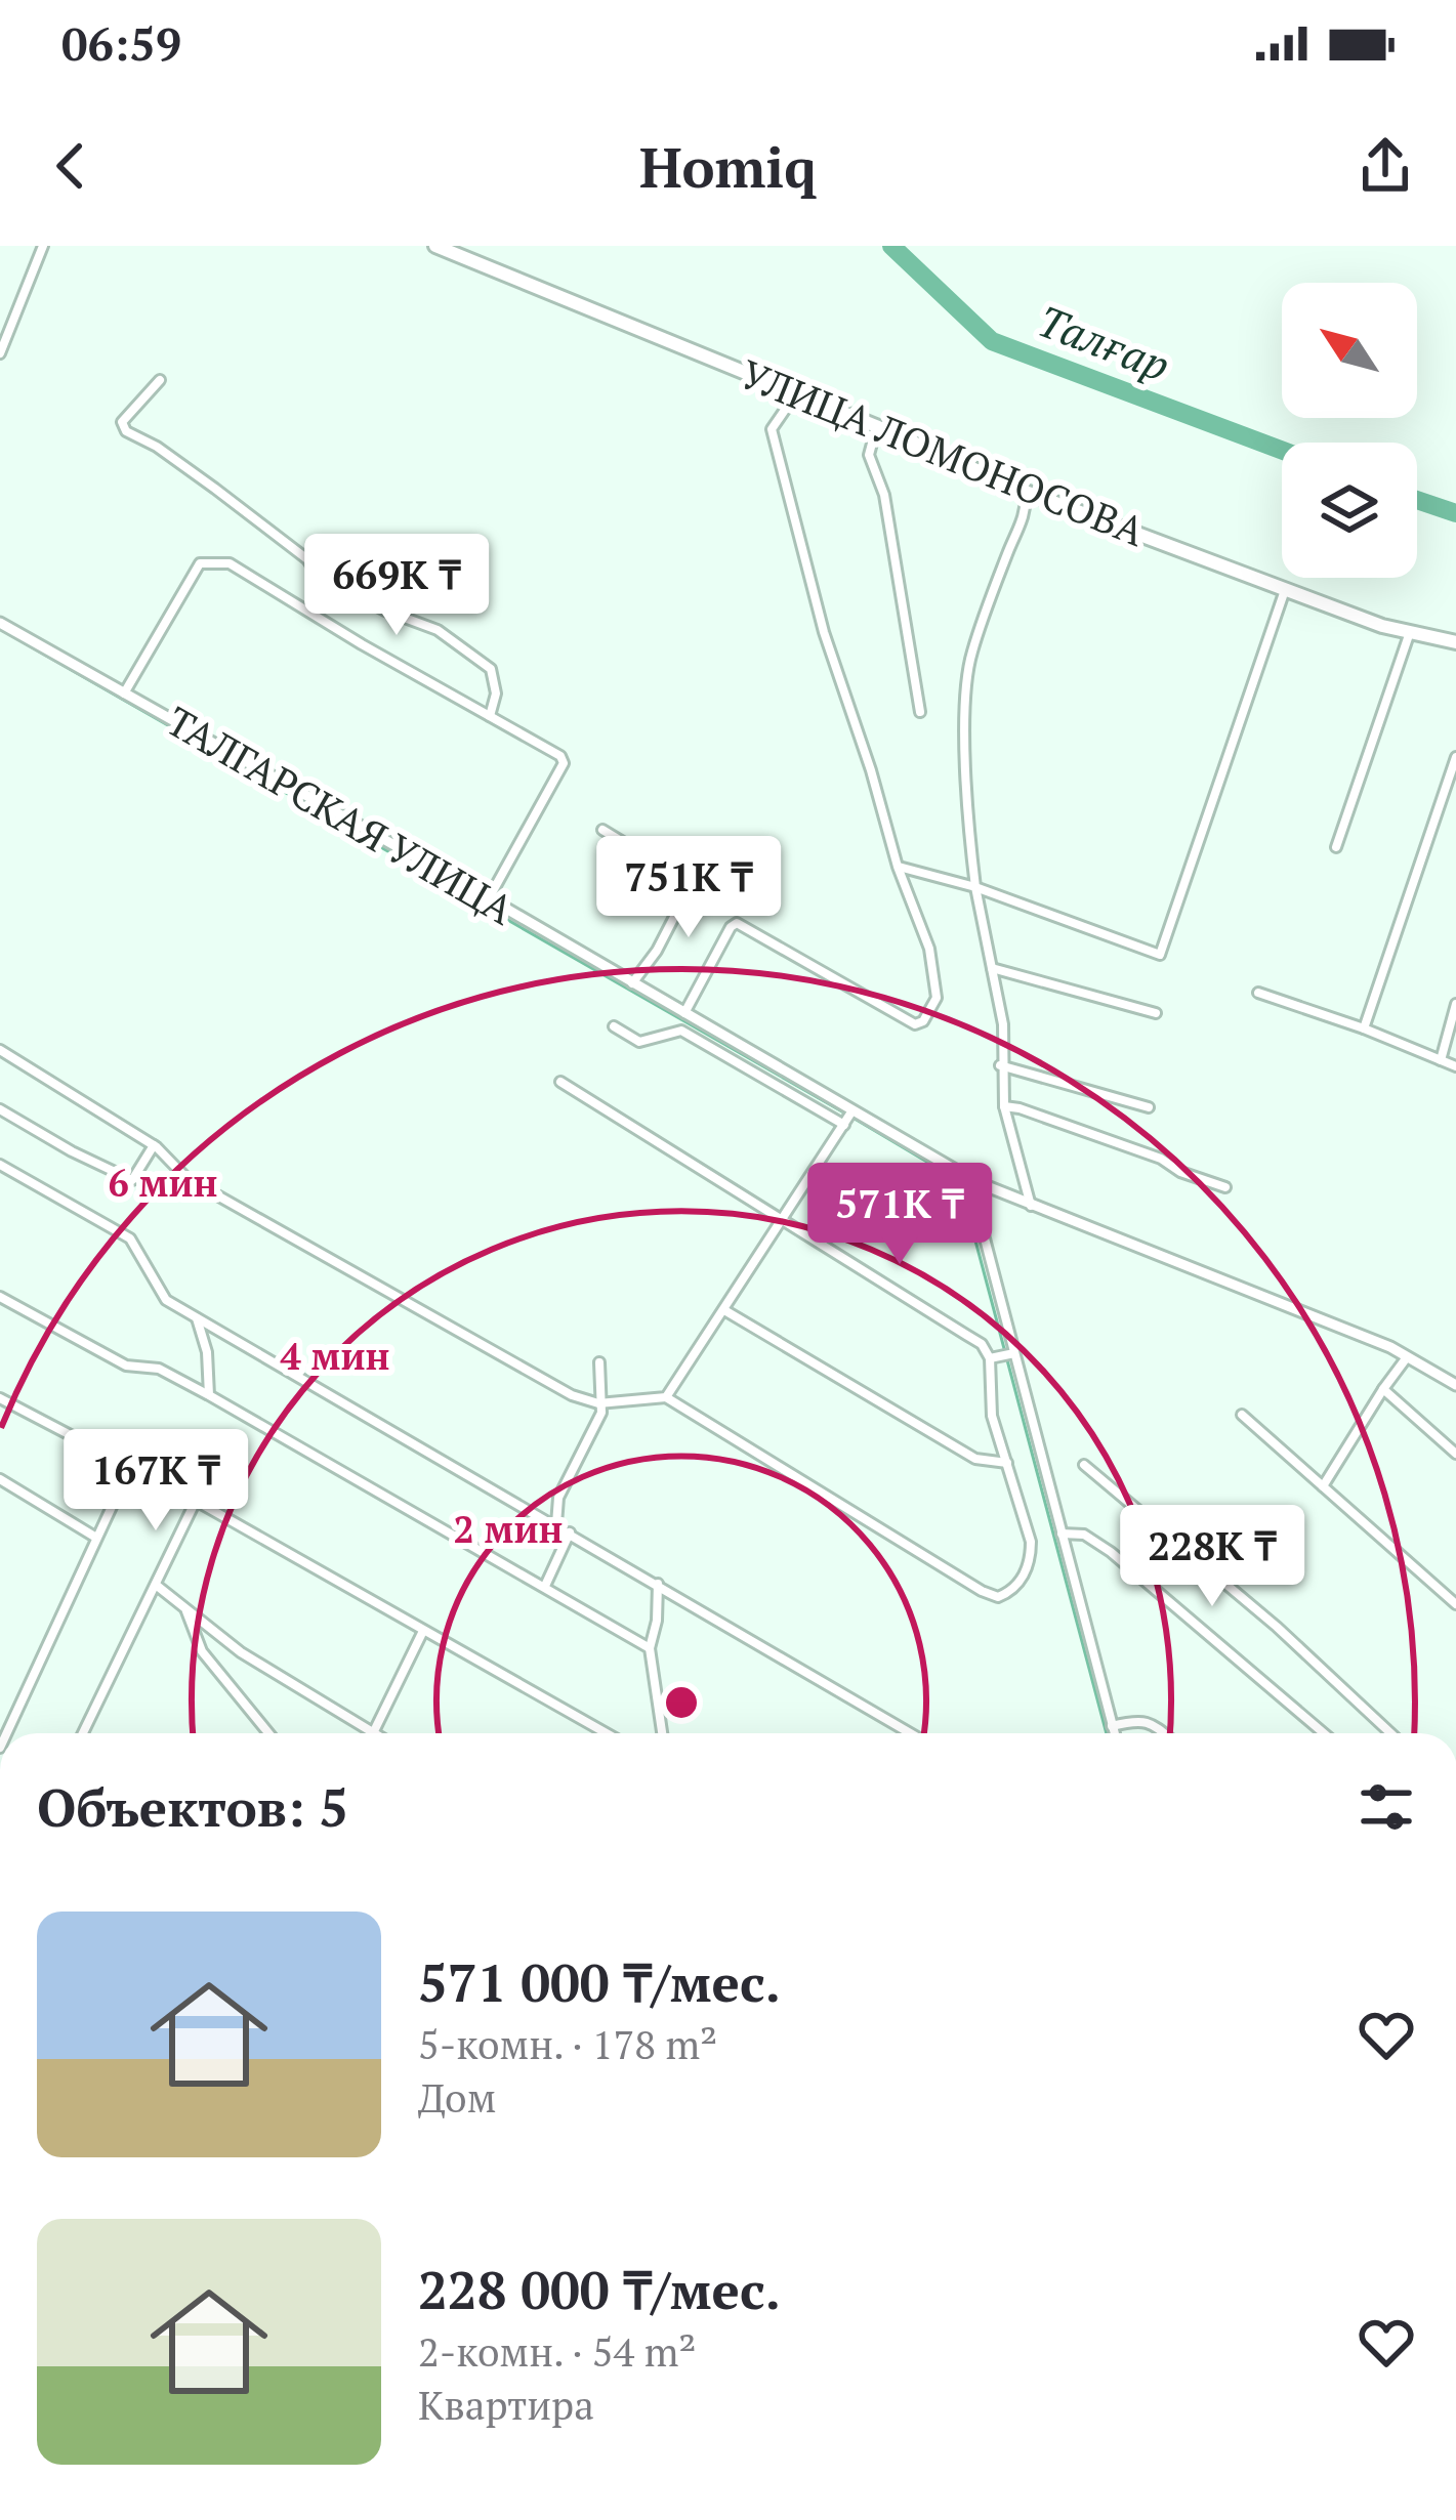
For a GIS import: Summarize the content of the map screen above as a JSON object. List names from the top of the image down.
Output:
{
  "streets": {
    "main road": ["УЛИЦА ЛОМОНОСОВА"],
    "street": ["ТАЛГАРСКАЯ УЛИЦА"]
  },
  "water": ["Талғар"],
  "north": "top left",
  "page": {
    "status": "06:59",
    "header": "Homiq",
    "price": [
      "669K ₸",
      "751K ₸",
      "571K ₸",
      "167K ₸",
      "228K ₸"
    ],
    "heading": "Объектов: 5",
    "list": [
      {
        "name": "571 000 ₸/мес.",
        "note": "5-комн. · 178 m² · Дом"
      },
      {
        "name": "228 000 ₸/мес.",
        "note": "2-комн. · 54 m² · Квартира"
      }
    ]
  },
  "rings": ["6 мин", "4 мин", "2 мин"]
}
